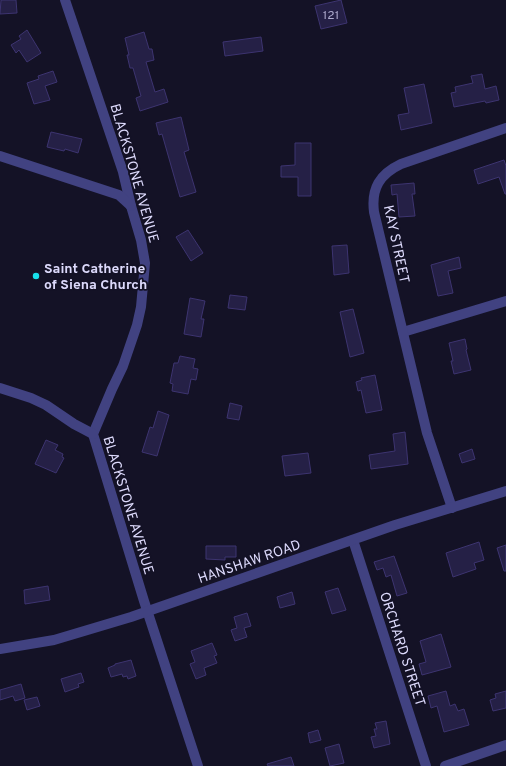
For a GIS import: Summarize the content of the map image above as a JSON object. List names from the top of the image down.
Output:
{
  "streets": {
    "street": [
      "BLACKSTONE AVENUE",
      "KAY STREET",
      "HANSHAW ROAD",
      "ORCHARD STREET"
    ]
  },
  "crossings": [
    ["BLACKSTONE AVENUE", "HANSHAW ROAD"],
    ["KAY STREET", "HANSHAW ROAD"],
    ["HANSHAW ROAD", "ORCHARD STREET"]
  ],
  "places": ["Saint Catherine of Siena Church"],
  "house_numbers": ["121"]
}
